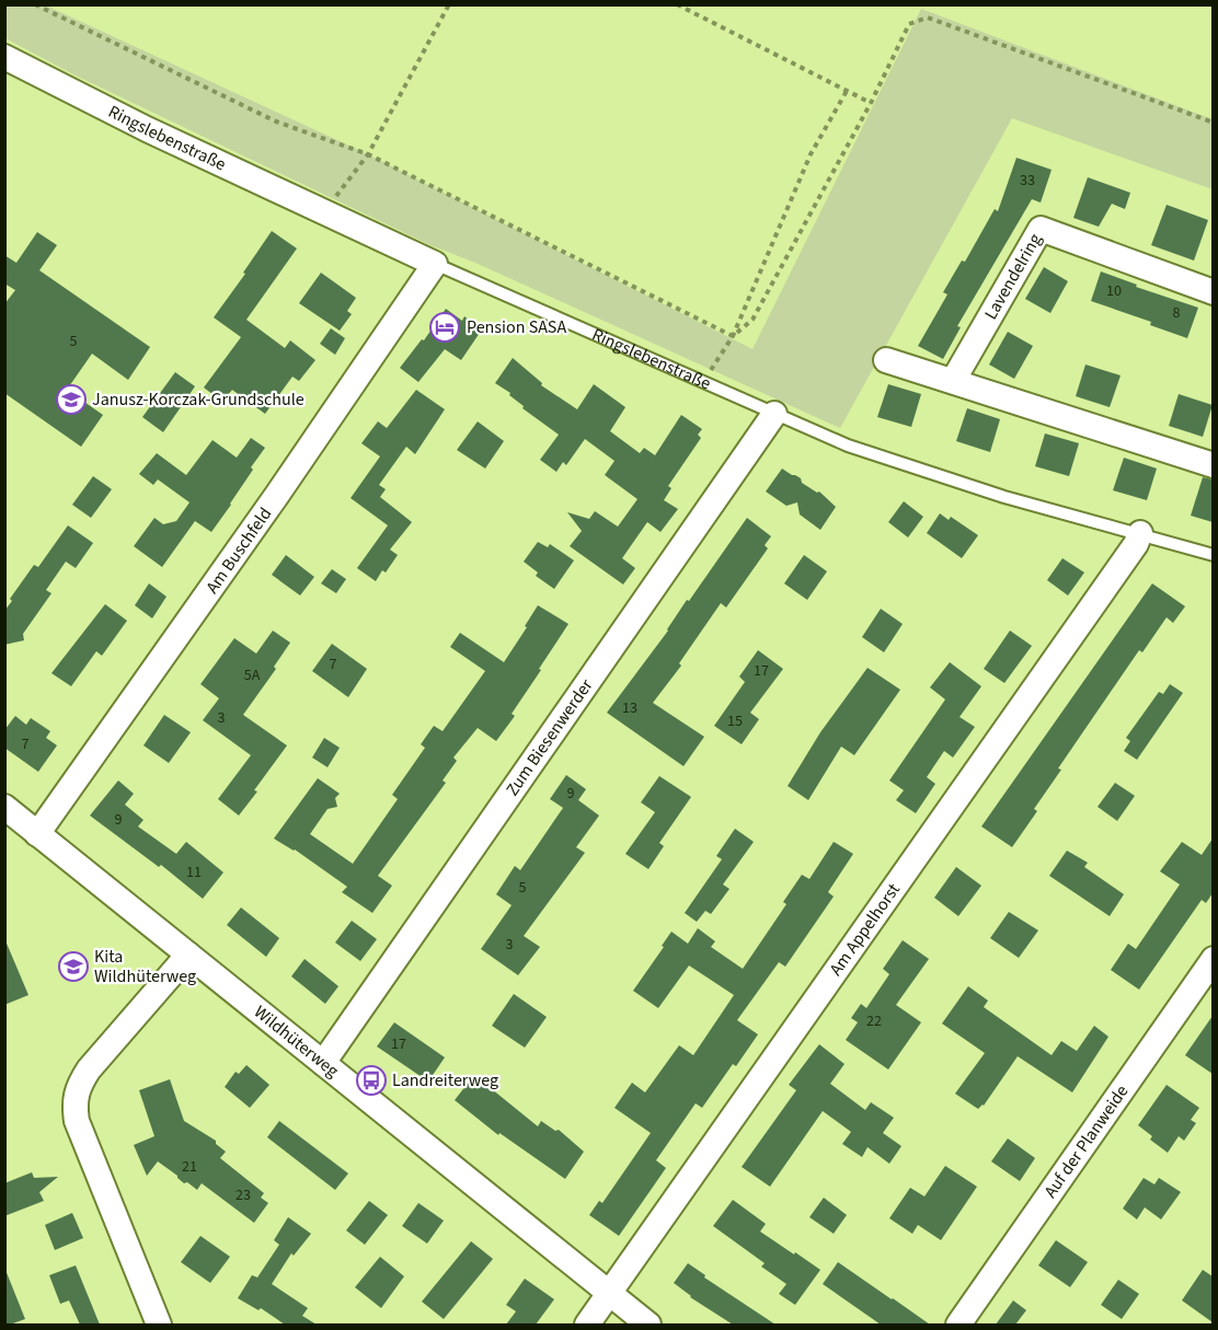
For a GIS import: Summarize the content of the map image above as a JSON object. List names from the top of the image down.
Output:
{
  "streets": {
    "street": [
      "Ringslebenstraße",
      "Lavendelring",
      "Am Buschfeld",
      "Zum Biesenwerder",
      "Am Appelhorst",
      "Wildhüterweg",
      "Auf der Planweide"
    ]
  },
  "crossings": [
    ["Ringslebenstraße", "Am Buschfeld"],
    ["Ringslebenstraße", "Zum Biesenwerder"],
    ["Ringslebenstraße", "Am Appelhorst"],
    ["Am Buschfeld", "Wildhüterweg"],
    ["Zum Biesenwerder", "Wildhüterweg"],
    ["Am Appelhorst", "Wildhüterweg"]
  ],
  "places": {
    "hotel": ["Pension SASA"],
    "school or university": ["Janusz-Korczak-Grundschule", "Kita Wildhüterweg"],
    "bus stop": ["Landreiterweg"]
  },
  "house_numbers": [
    "33",
    "10",
    "8",
    "5",
    "7",
    "17",
    "5A",
    "13",
    "3",
    "15",
    "7",
    "9",
    "9",
    "11",
    "5",
    "3",
    "22",
    "17",
    "21",
    "23"
  ]
}
